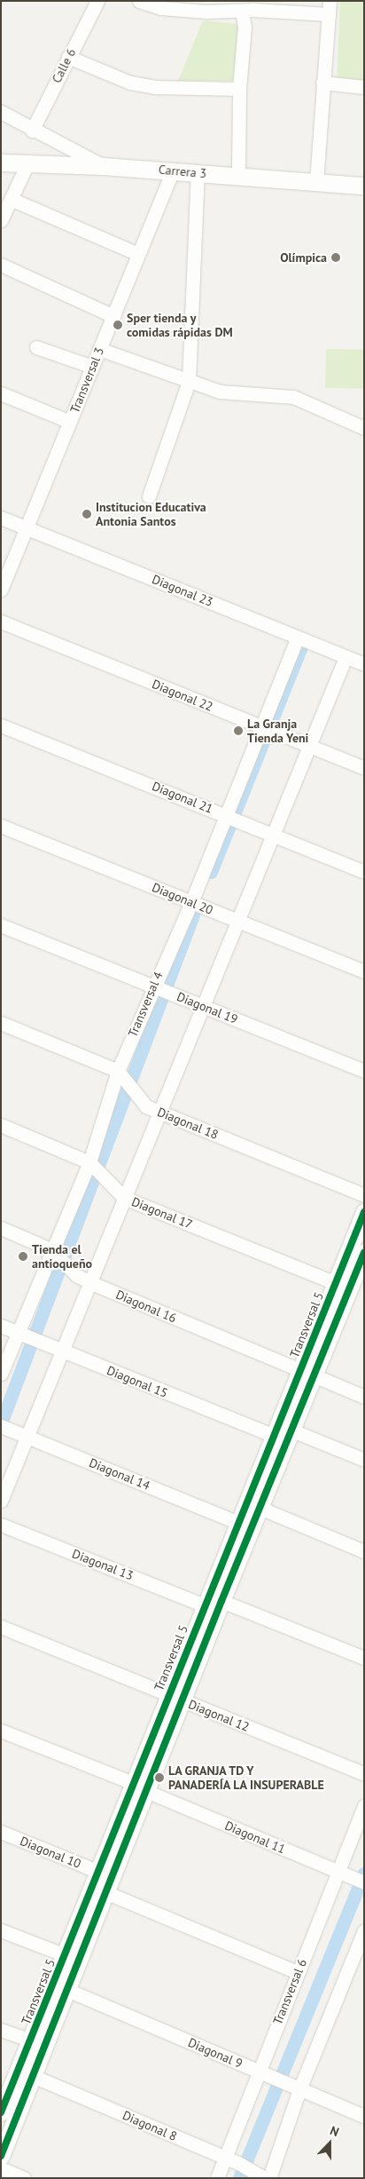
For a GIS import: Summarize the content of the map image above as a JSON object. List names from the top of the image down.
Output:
{
  "streets": {
    "street": [
      "Calle 6",
      "Carrera 3",
      "Transversal 3",
      "Diagonal 23",
      "Diagonal 22",
      "Diagonal 21",
      "Diagonal 20",
      "Transversal 4",
      "Diagonal 19",
      "Diagonal 18",
      "Diagonal 17",
      "Diagonal 16",
      "Transversal 5",
      "Diagonal 15",
      "Diagonal 14",
      "Diagonal 13",
      "Diagonal 12",
      "Diagonal 11",
      "Diagonal 10",
      "Transversal 6",
      "Diagonal 9",
      "Diagonal 8"
    ]
  },
  "crossings": [
    ["Carrera 3", "Transversal 3"],
    ["Transversal 3", "Diagonal 23"],
    ["Diagonal 23", "Transversal 4"],
    ["Diagonal 22", "Transversal 4"],
    ["Diagonal 21", "Transversal 4"],
    ["Diagonal 20", "Transversal 4"],
    ["Transversal 4", "Diagonal 19"],
    ["Transversal 4", "Diagonal 18"],
    ["Transversal 4", "Diagonal 17"],
    ["Transversal 4", "Diagonal 16"],
    ["Transversal 4", "Diagonal 15"],
    ["Diagonal 17", "Transversal 5"],
    ["Diagonal 16", "Transversal 5"],
    ["Transversal 5", "Diagonal 15"],
    ["Transversal 5", "Diagonal 14"],
    ["Transversal 5", "Diagonal 13"],
    ["Transversal 5", "Diagonal 12"],
    ["Transversal 5", "Diagonal 11"],
    ["Transversal 5", "Diagonal 10"],
    ["Transversal 5", "Diagonal 9"],
    ["Transversal 5", "Diagonal 8"],
    ["Diagonal 11", "Transversal 6"],
    ["Transversal 6", "Diagonal 9"],
    ["Transversal 6", "Diagonal 8"]
  ],
  "places": [
    "Olímpica",
    "Sper tienda y comidas rápidas DM",
    "Institucion Educativa Antonia Santos",
    "La Granja Tienda Yeni",
    "Tienda el antioqueño",
    "LA GRANJA TD Y PANADERÍA LA INSUPERABLE"
  ],
  "north": "top"
}
